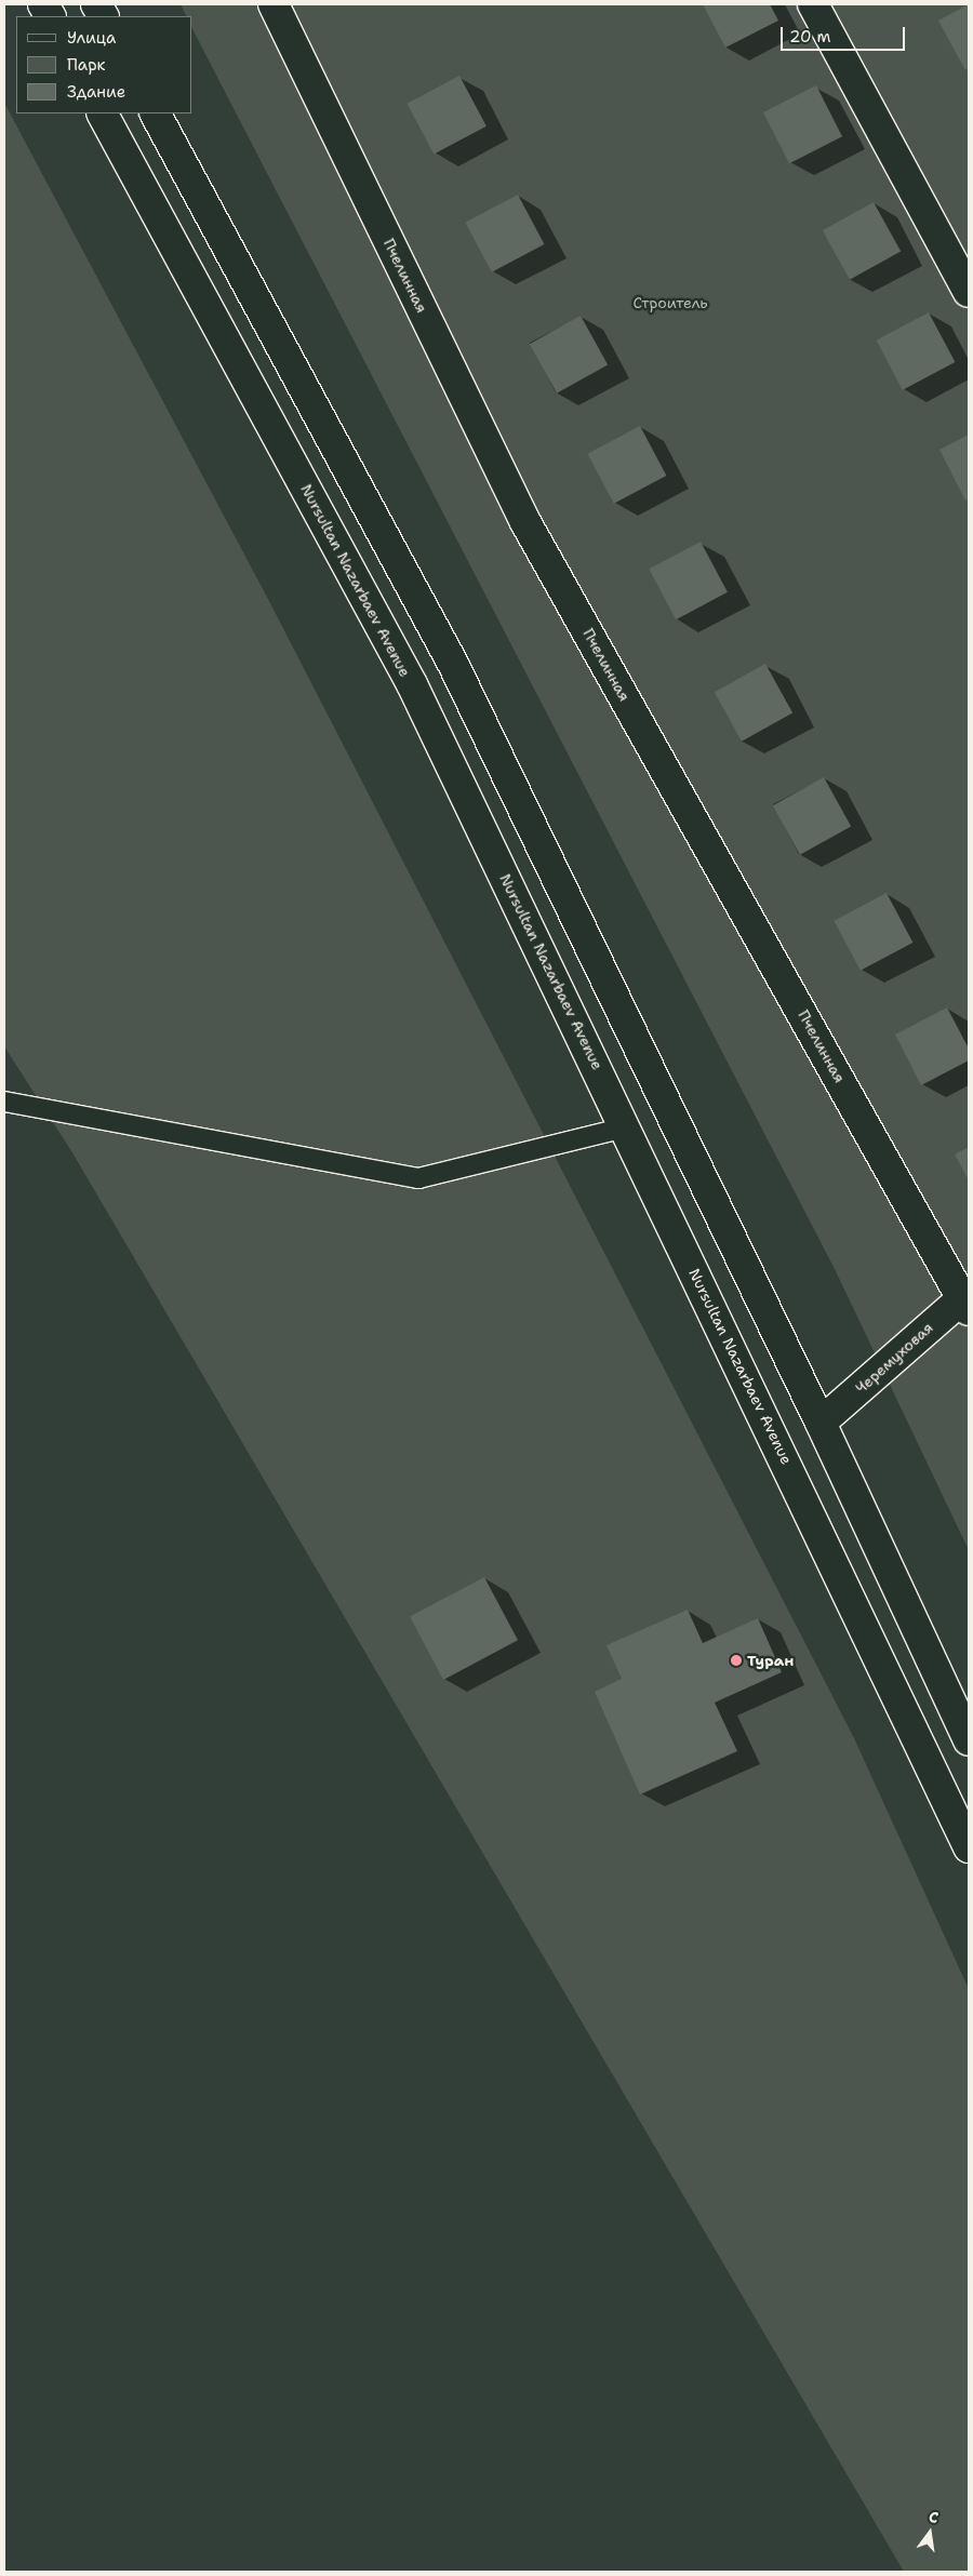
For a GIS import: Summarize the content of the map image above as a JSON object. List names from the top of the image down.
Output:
{
  "streets": {
    "main road": ["Пчелинная", "Nursultan Nazarbaev Avenue", "Черемуховая"]
  },
  "crossings": [
    ["Пчелинная", "Черемуховая"]
  ],
  "parks": ["Строитель"],
  "places": ["Туран"],
  "legend": ["Улица", "Парк", "Здание"],
  "scale_bar": "20 m",
  "north": "top"
}
